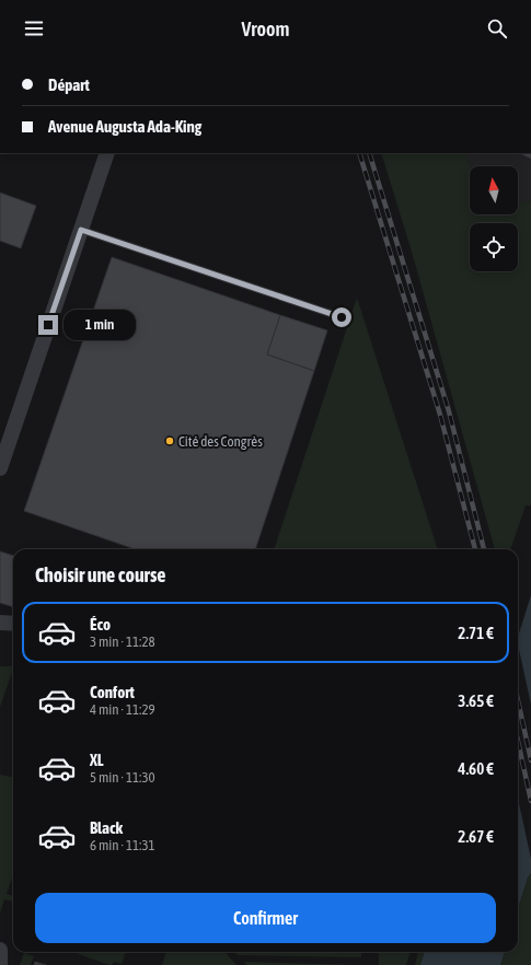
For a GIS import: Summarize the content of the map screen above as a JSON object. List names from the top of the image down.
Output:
{
  "places": ["Cité des Congrès"],
  "north": "top",
  "page": {
    "header": "Vroom",
    "banner": ["Départ", "Avenue Augusta Ada-King"],
    "bubble": "1 min",
    "heading": "Choisir une course",
    "list": [
      {
        "name": "Éco",
        "note": "3 min · 11:28",
        "value": "2.71 €"
      },
      {
        "name": "Confort",
        "note": "4 min · 11:29",
        "value": "3.65 €"
      },
      {
        "name": "XL",
        "note": "5 min · 11:30",
        "value": "4.60 €"
      },
      {
        "name": "Black",
        "note": "6 min · 11:31",
        "value": "2.67 €"
      }
    ],
    "buttons": "Confirmer"
  }
}
